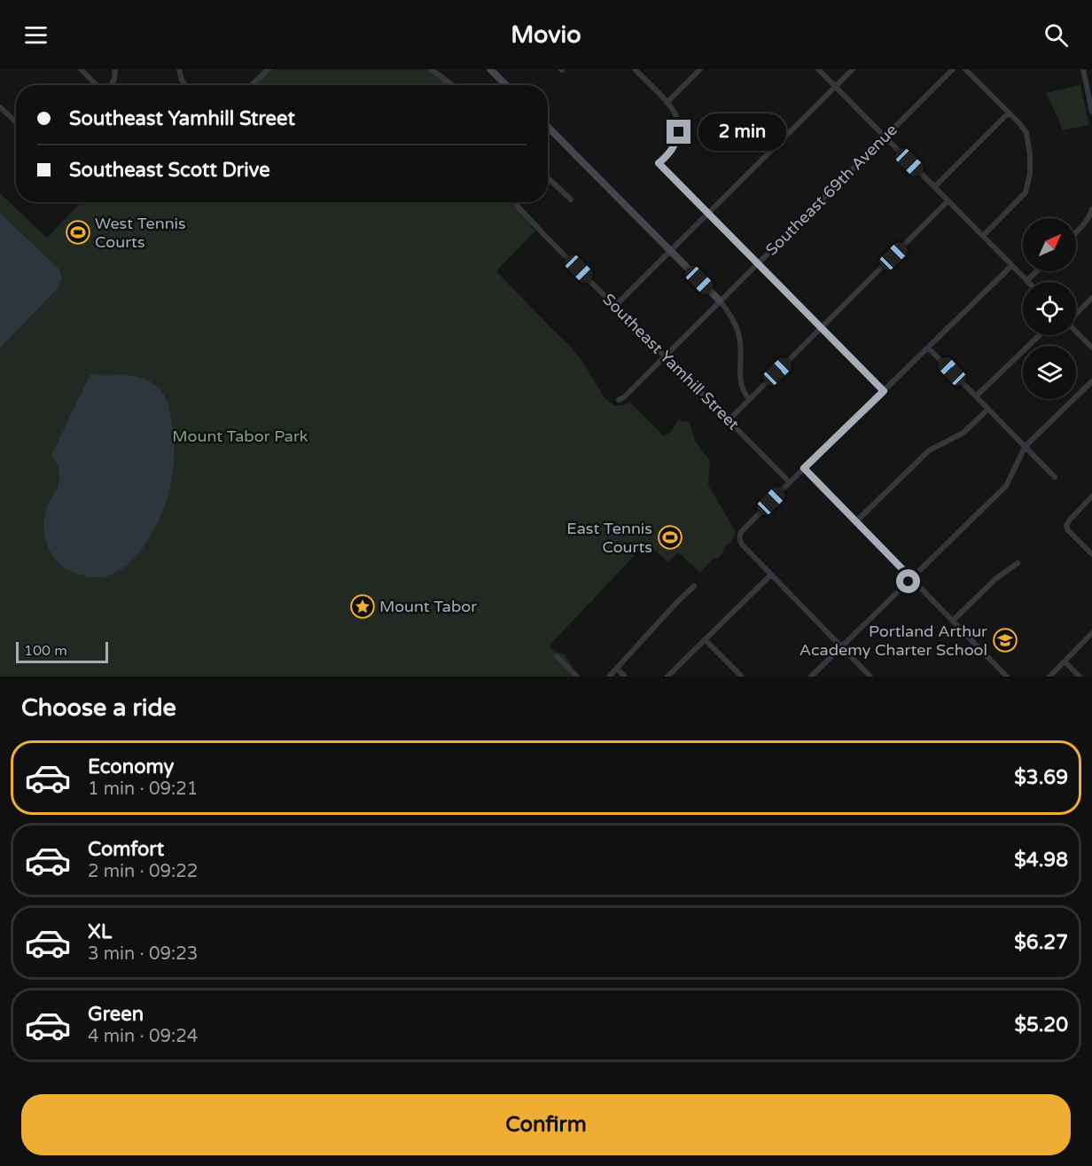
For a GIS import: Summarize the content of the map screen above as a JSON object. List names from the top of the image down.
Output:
{
  "streets": {
    "street": ["Southeast 69th Avenue", "Southeast Yamhill Street"]
  },
  "crossings": [
    ["Southeast 69th Avenue", "Southeast Yamhill Street"]
  ],
  "parks": ["Mount Tabor Park"],
  "places": {
    "sports": ["West Tennis Courts", "East Tennis Courts"],
    "place": ["Mount Tabor"],
    "school or university": ["Portland Arthur Academy Charter School"]
  },
  "scale_bar": "100 m",
  "north": "top right",
  "page": {
    "header": "Movio",
    "banner": ["Southeast Yamhill Street", "Southeast Scott Drive"],
    "bubble": "2 min",
    "scale": "100 m",
    "heading": "Choose a ride",
    "list": [
      {
        "name": "Economy",
        "note": "1 min · 09:21",
        "value": "$3.69"
      },
      {
        "name": "Comfort",
        "note": "2 min · 09:22",
        "value": "$4.98"
      },
      {
        "name": "XL",
        "note": "3 min · 09:23",
        "value": "$6.27"
      },
      {
        "name": "Green",
        "note": "4 min · 09:24",
        "value": "$5.20"
      }
    ],
    "buttons": "Confirm"
  }
}
